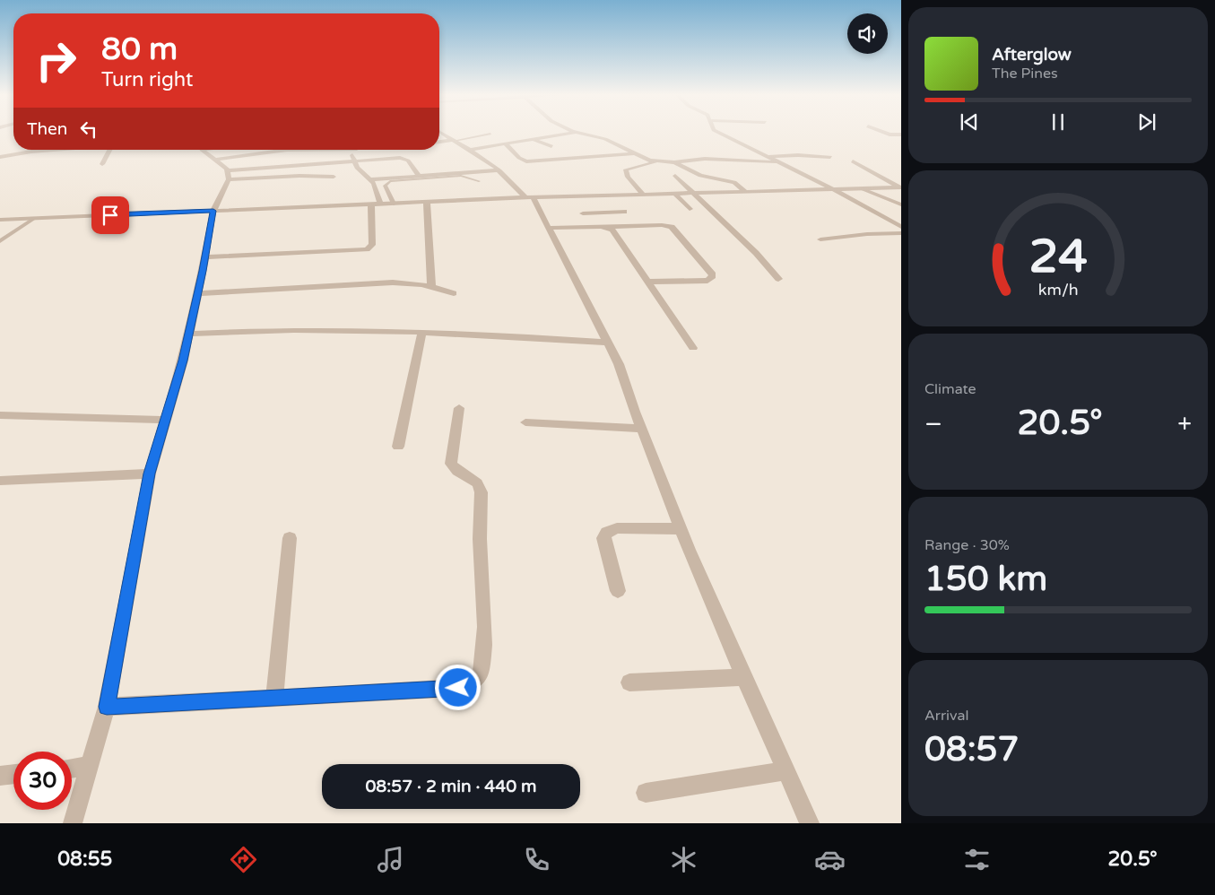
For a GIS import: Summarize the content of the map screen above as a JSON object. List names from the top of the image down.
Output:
{
  "page": {
    "turn": ["80 m", "Turn right"],
    "song": ["Afterglow", "The Pines"],
    "then": "Then",
    "tile": [
      "Climate",
      ["Range · 30%", "150 km"],
      ["Arrival", "08:57"]
    ],
    "heat": ["−", "20.5°", "+"],
    "limit": "30",
    "trip": "08:57 · 2 min · 440 m",
    "tabs": ["08:55", "20.5°"],
    "gauge": ["24", "km/h"]
  }
}
